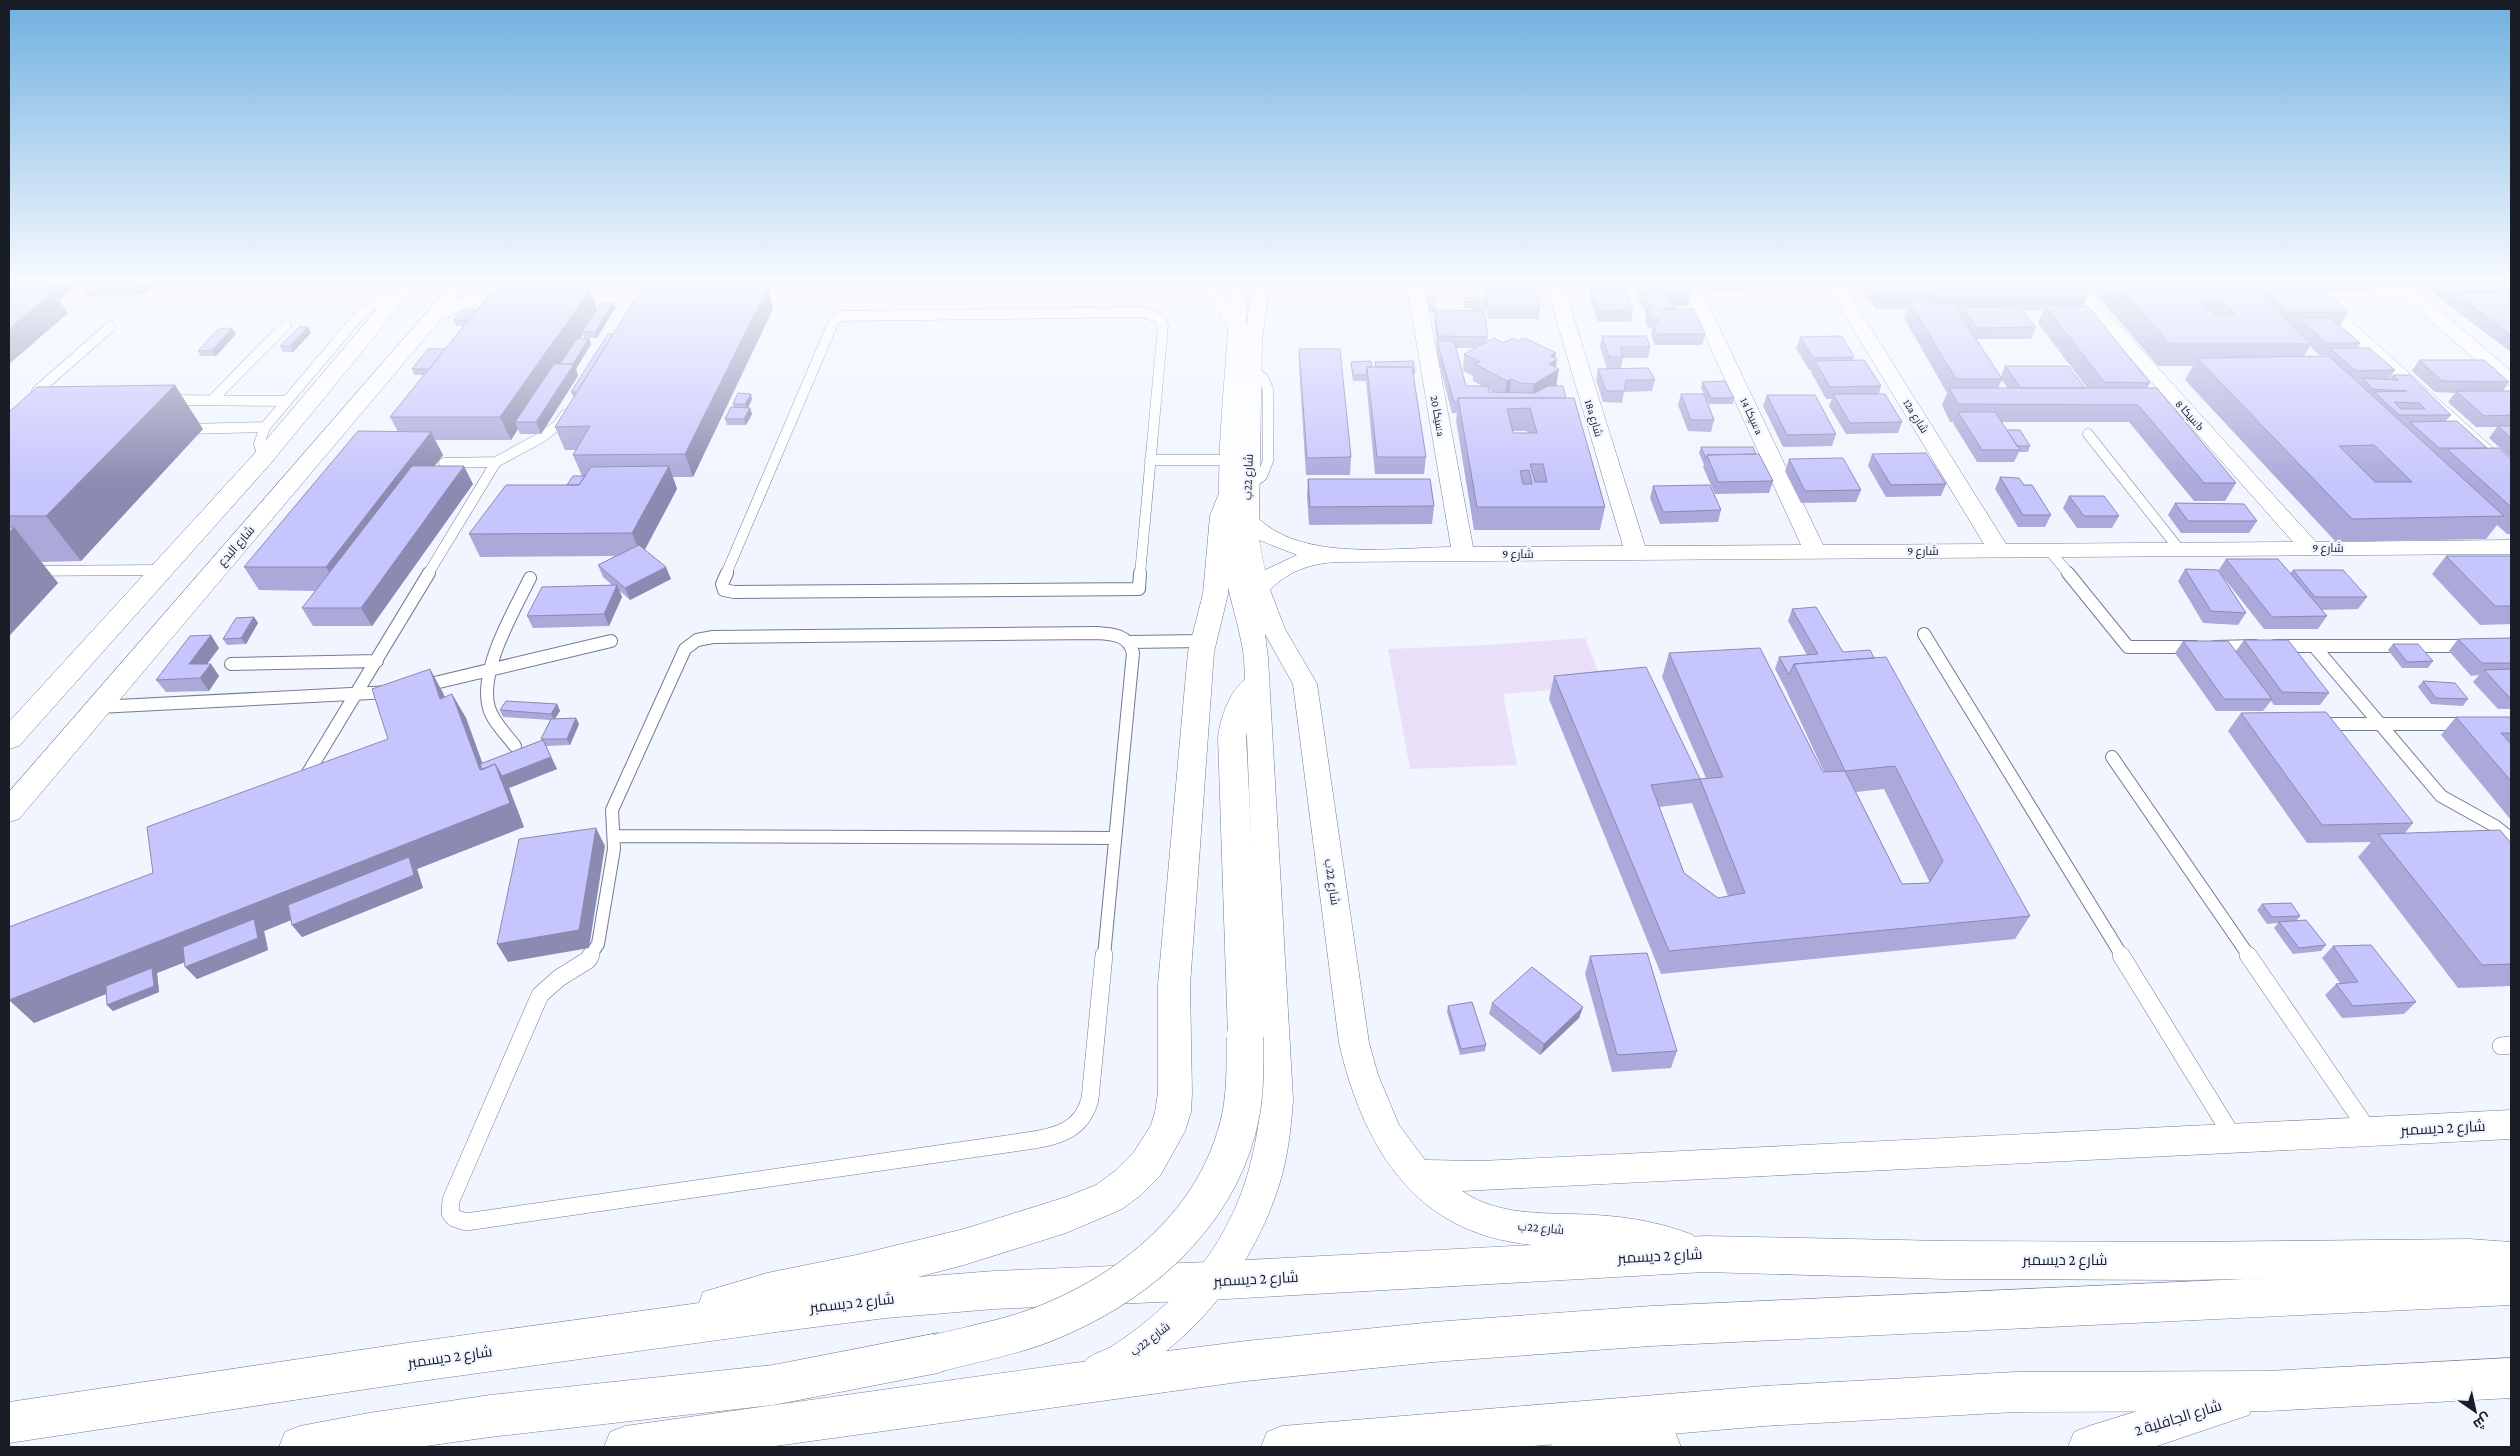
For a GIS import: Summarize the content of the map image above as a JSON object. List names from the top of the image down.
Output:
{
  "streets": {
    "main road": ["شارع البدع", "شارع 2 ديسمبر", "شارع الجافلية 2"],
    "street": [
      "سيكا 8b",
      "سيكا 20a",
      "سيكا 14a",
      "12a شارع",
      "18a شارع",
      "شارع 22ب",
      "شارع 9"
    ]
  },
  "crossings": [
    ["سيكا 8b", "شارع 9"],
    ["سيكا 20a", "شارع 9"],
    ["سيكا 14a", "شارع 9"],
    ["12a شارع", "شارع 9"],
    ["18a شارع", "شارع 9"],
    ["شارع 22ب", "شارع 9"],
    ["شارع 22ب", "شارع 2 ديسمبر"]
  ],
  "north": "bottom right"
}
